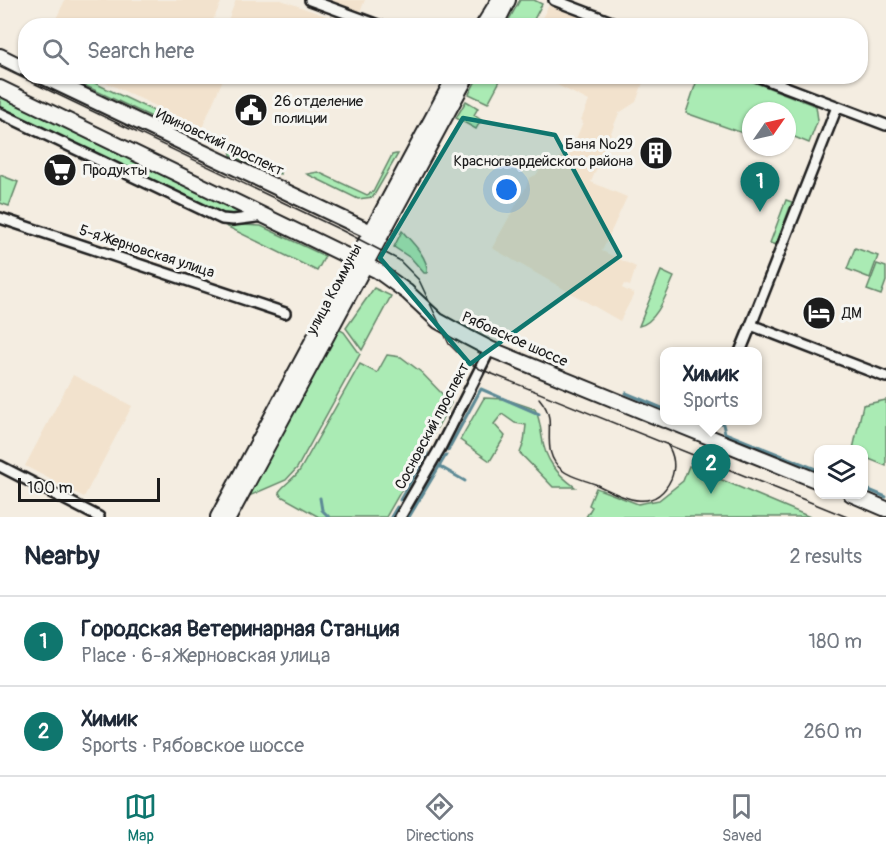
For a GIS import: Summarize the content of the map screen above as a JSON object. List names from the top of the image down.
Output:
{
  "streets": {
    "main road": ["Ириновский проспект", "улица Коммуны", "Рябовское шоссе"],
    "street": ["5-я Жерновская улица", "Сосновский проспект"]
  },
  "crossings": [
    ["Ириновский проспект", "улица Коммуны"],
    ["улица Коммуны", "Рябовское шоссе"],
    ["Рябовское шоссе", "Сосновский проспект"]
  ],
  "places": {
    "public building": ["26 отделение полиции"],
    "building": ["Баня №29 Красногвардейского района"],
    "supermarket": ["Продукты"],
    "hotel": ["ДМ"]
  },
  "scale_bar": "100 m",
  "north": "top right",
  "page": {
    "search": "Search here",
    "pins": ["1", "2"],
    "popup": ["Химик", "Sports"],
    "scale": "100 m",
    "heading": ["Nearby", "2 results"],
    "list": [
      {
        "mark": "1",
        "name": "Городская Ветеринарная Станция",
        "note": "Place · 6-я Жерновская улица",
        "value": "180 m"
      },
      {
        "mark": "2",
        "name": "Химик",
        "note": "Sports · Рябовское шоссе",
        "value": "260 m"
      }
    ],
    "nav": ["Map", "Directions", "Saved"]
  }
}
